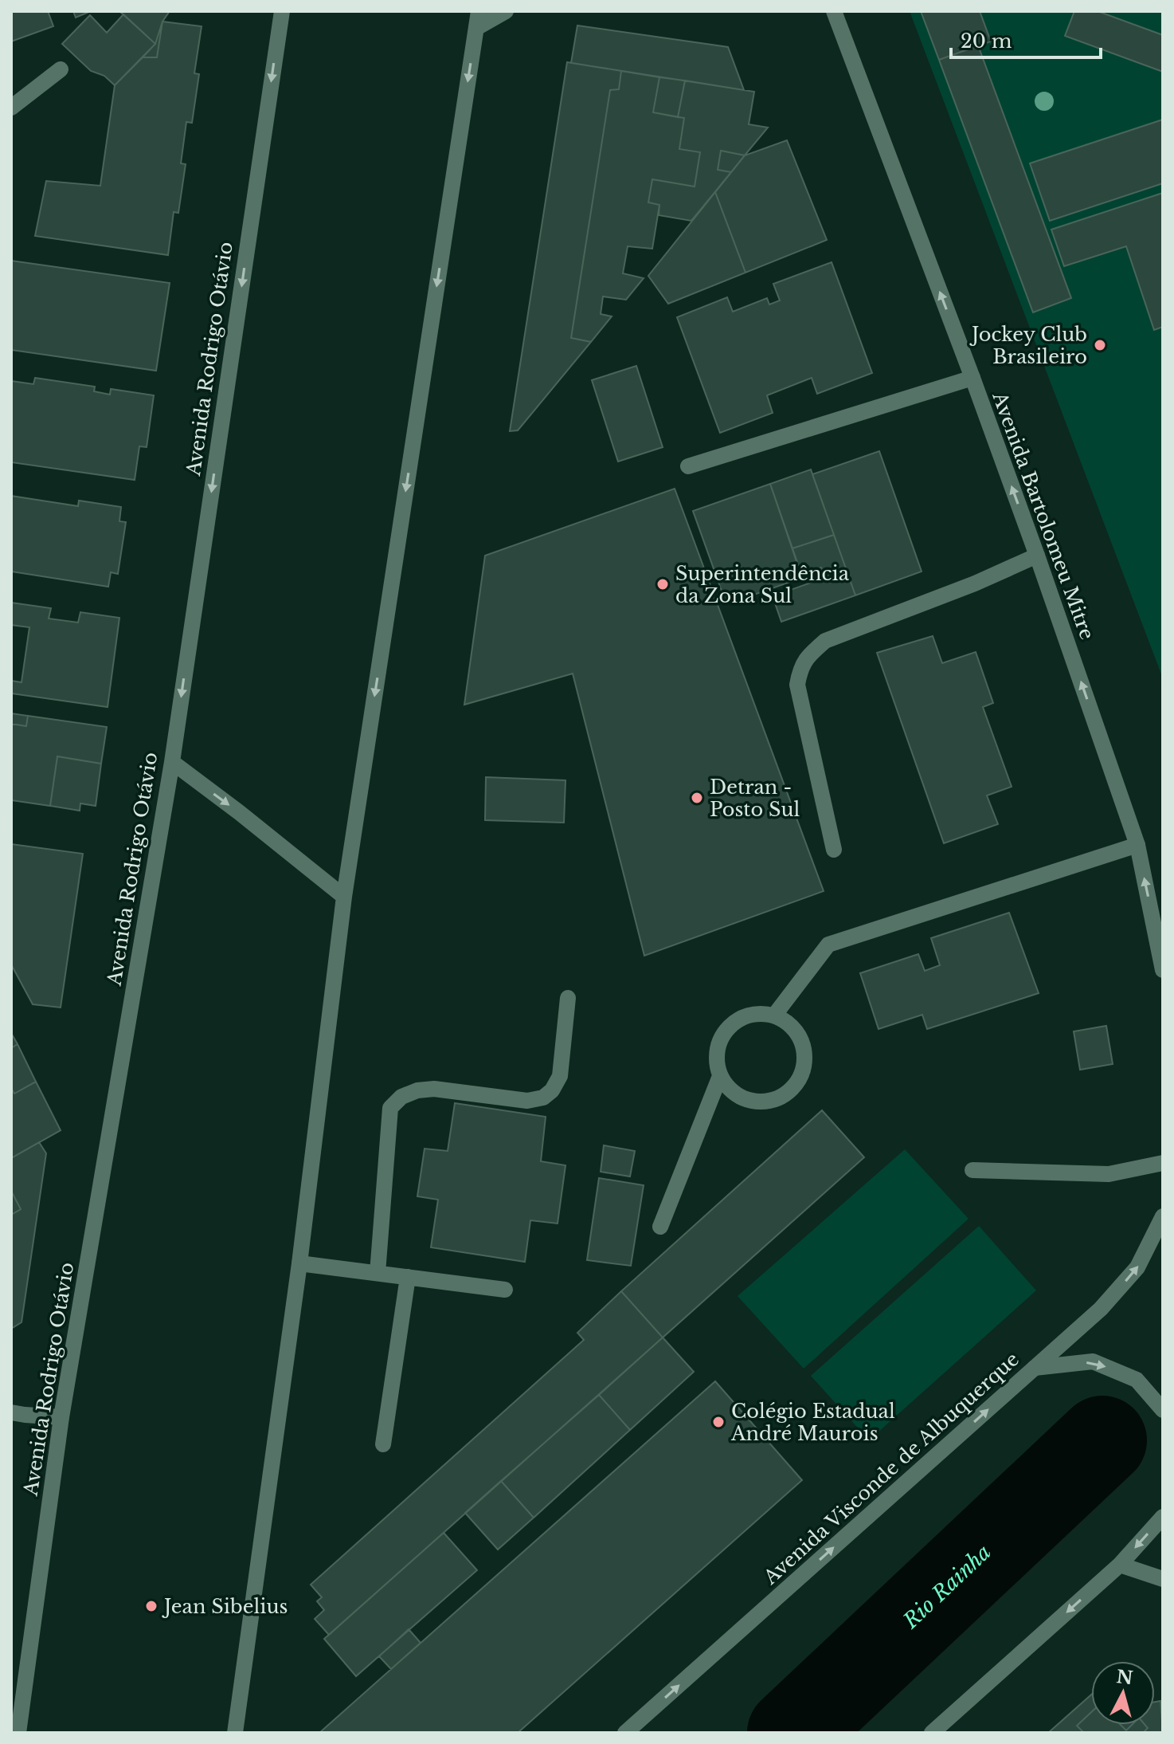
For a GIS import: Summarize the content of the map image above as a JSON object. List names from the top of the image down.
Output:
{
  "streets": {
    "main road": ["Avenida Rodrigo Otávio", "Avenida Bartolomeu Mitre", "Avenida Visconde de Albuquerque"]
  },
  "one_way": ["Avenida Rodrigo Otávio", "Avenida Bartolomeu Mitre", "Avenida Visconde de Albuquerque"],
  "water": ["Rio Rainha"],
  "places": [
    "Jockey Club Brasileiro",
    "Superintendência da Zona Sul",
    "Detran - Posto Sul",
    "Colégio Estadual André Maurois",
    "Jean Sibelius"
  ],
  "scale_bar": "20 m",
  "north": "top"
}
